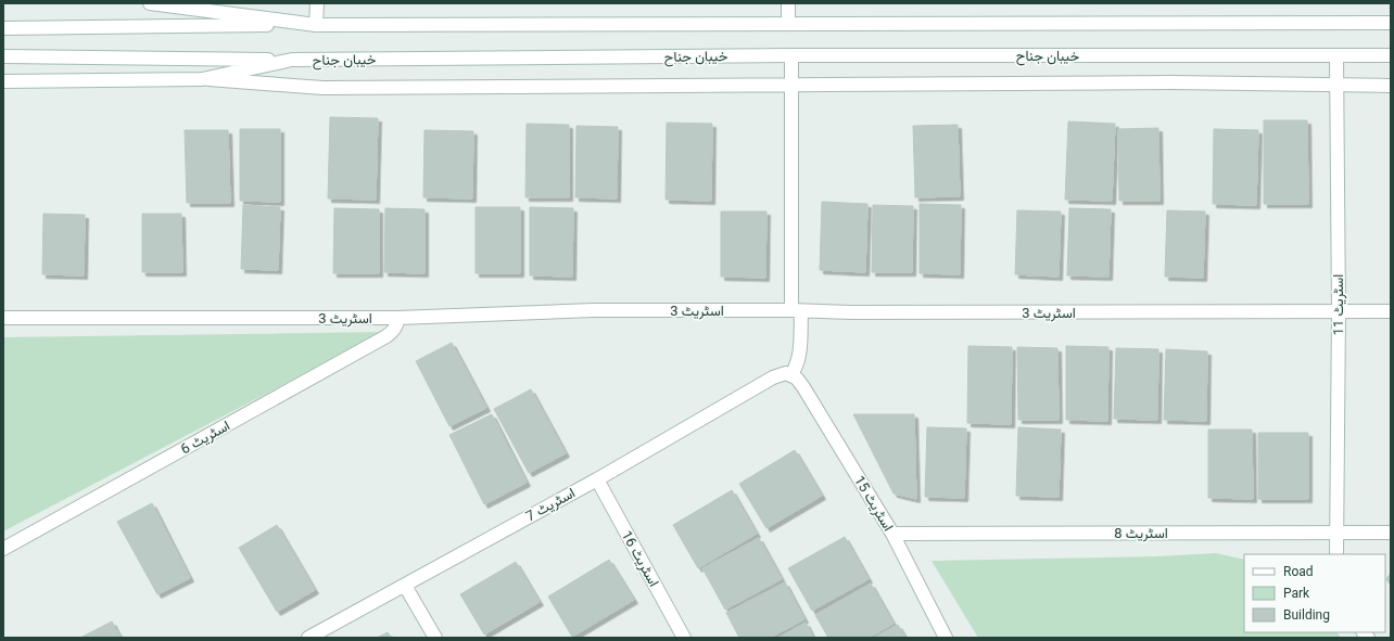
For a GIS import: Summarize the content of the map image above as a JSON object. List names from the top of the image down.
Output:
{
  "streets": {
    "street": [
      "خیبان جناح",
      "اسٹریٹ 11",
      "اسٹریٹ 3",
      "اسٹریٹ 6",
      "اسٹریٹ 15",
      "اسٹریٹ 7",
      "اسٹریٹ 8",
      "اسٹریٹ 16"
    ]
  },
  "crossings": [
    ["خیبان جناح", "اسٹریٹ 11"],
    ["اسٹریٹ 11", "اسٹریٹ 3"],
    ["اسٹریٹ 11", "اسٹریٹ 8"],
    ["اسٹریٹ 3", "اسٹریٹ 6"],
    ["اسٹریٹ 15", "اسٹریٹ 7"],
    ["اسٹریٹ 15", "اسٹریٹ 8"],
    ["اسٹریٹ 7", "اسٹریٹ 16"]
  ],
  "legend": ["Road", "Park", "Building"]
}
